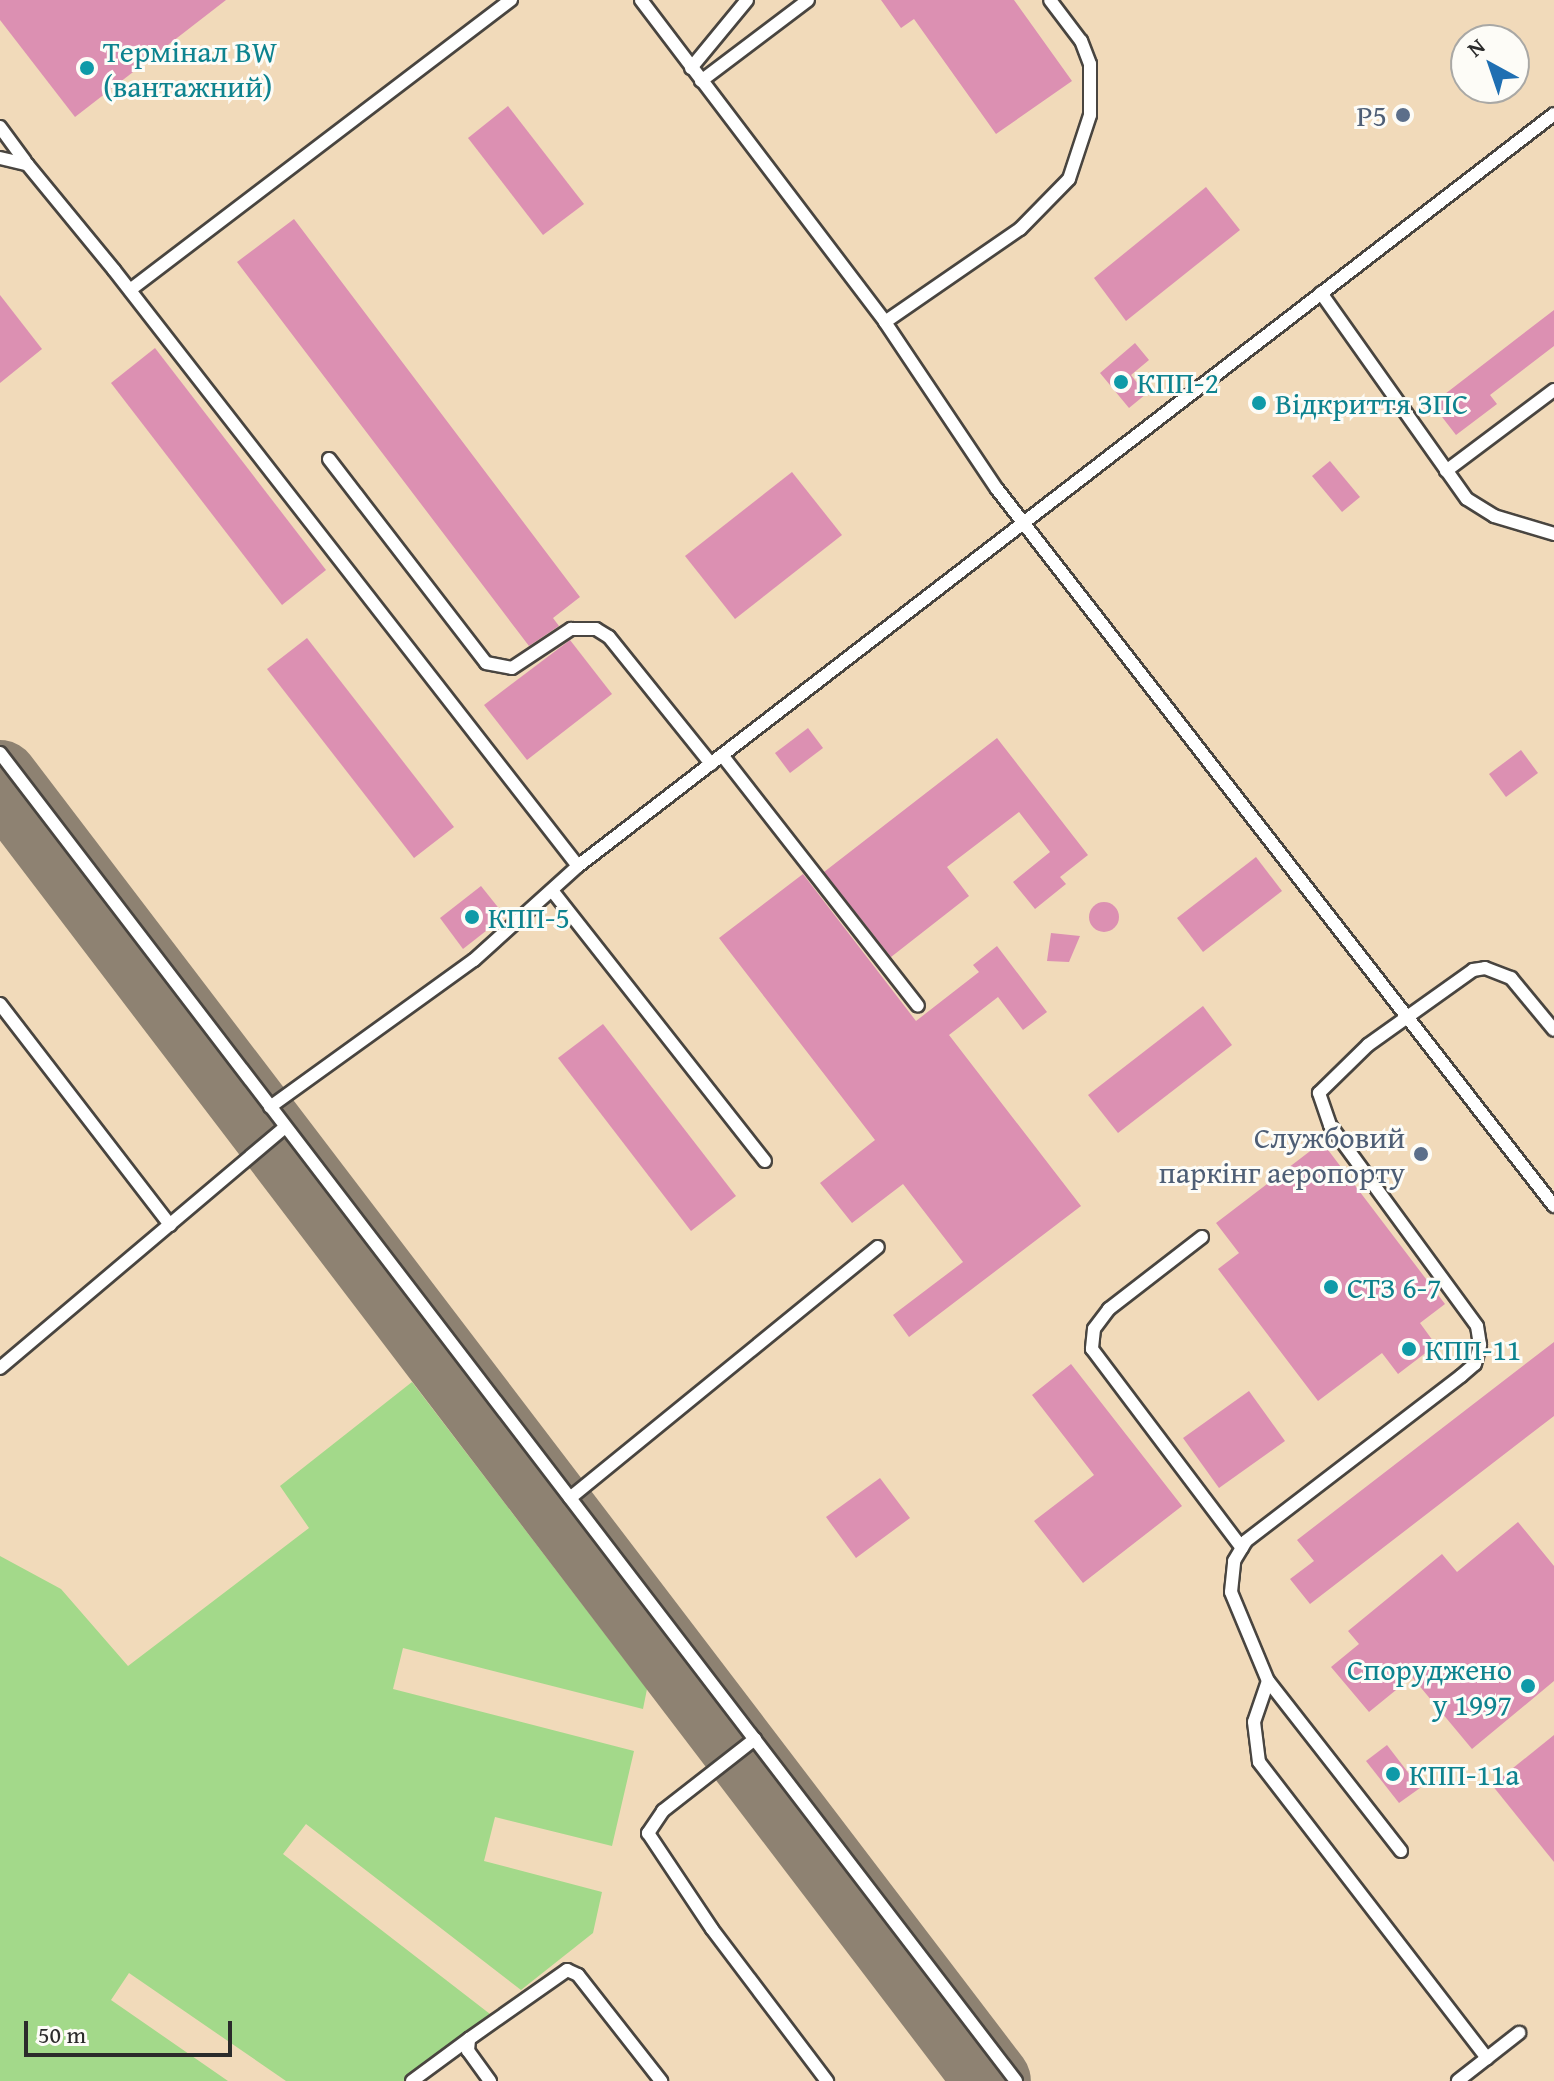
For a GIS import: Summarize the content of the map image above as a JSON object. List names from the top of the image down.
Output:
{
  "places": [
    "Термінал BW (вантажний)",
    "P5",
    "КПП-2",
    "Відкриття ЗПС",
    "КПП-5",
    "Службовий паркінг аеропорту",
    "СТЗ 6-7",
    "КПП-11",
    "Споруджено у 1997",
    "КПП-11а"
  ],
  "scale_bar": "50 m",
  "north": "top left"
}
